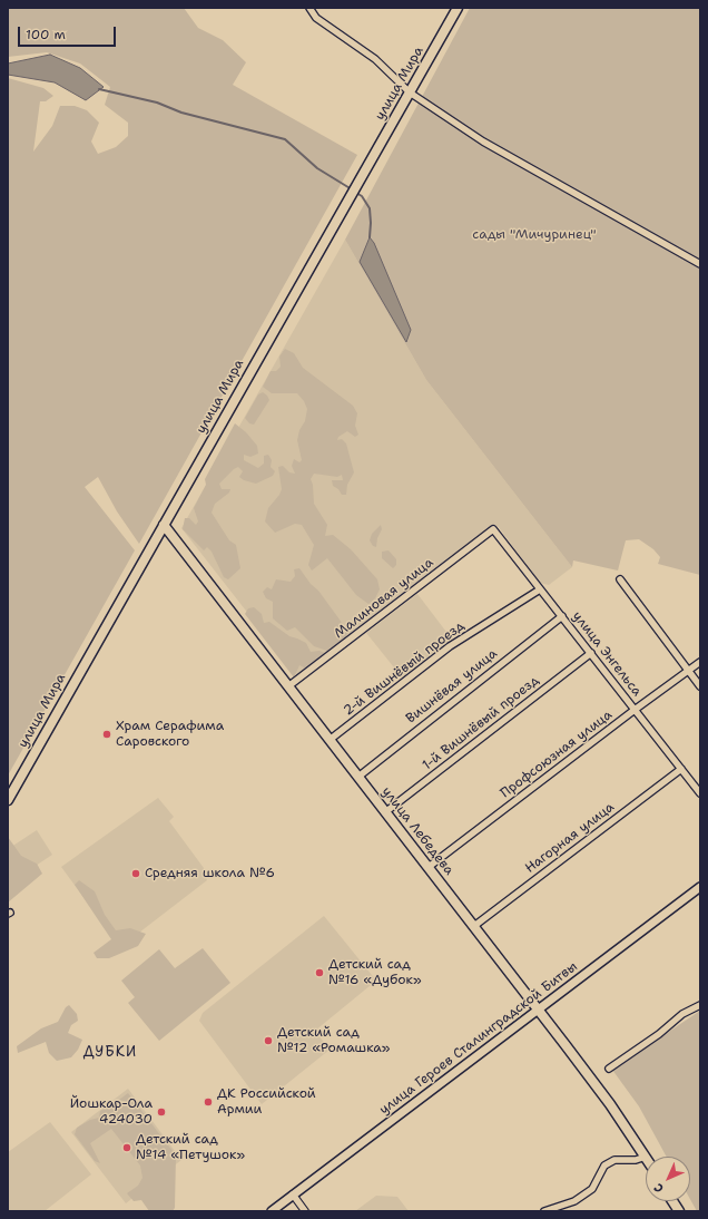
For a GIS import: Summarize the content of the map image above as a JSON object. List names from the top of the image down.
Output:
{
  "streets": {
    "main road": ["улица Мира", "улица Лебедева"],
    "street": [
      "Малиновая улица",
      "улица Энгельса",
      "2-й Вишнёвый проезд",
      "Вишнёвая улица",
      "1-й Вишнёвый проезд",
      "Профсоюзная улица",
      "Нагорная улица",
      "улица Героев Сталинградской Битвы"
    ]
  },
  "crossings": [
    ["улица Мира", "улица Лебедева"],
    ["Малиновая улица", "улица Энгельса"],
    ["Малиновая улица", "улица Лебедева"],
    ["улица Энгельса", "2-й Вишнёвый проезд"],
    ["улица Энгельса", "Вишнёвая улица"],
    ["улица Энгельса", "1-й Вишнёвый проезд"],
    ["улица Энгельса", "Профсоюзная улица"],
    ["улица Энгельса", "Нагорная улица"],
    ["2-й Вишнёвый проезд", "улица Лебедева"],
    ["Вишнёвая улица", "улица Лебедева"],
    ["1-й Вишнёвый проезд", "улица Лебедева"],
    ["Профсоюзная улица", "улица Лебедева"],
    ["улица Лебедева", "Нагорная улица"],
    ["улица Лебедева", "улица Героев Сталинградской Битвы"]
  ],
  "districts": ["ДУБКИ"],
  "parks": ["сады \"Мичуринец\""],
  "places": [
    "Храм Серафима Саровского",
    "Средняя школа №6",
    "Детский сад №16 «Дубок»",
    "Детский сад №12 «Ромашка»",
    "ДК Российской Армии",
    "Йошкар-Ола 424030",
    "Детский сад №14 «Петушок»"
  ],
  "scale_bar": "100 m",
  "north": "bottom left"
}
